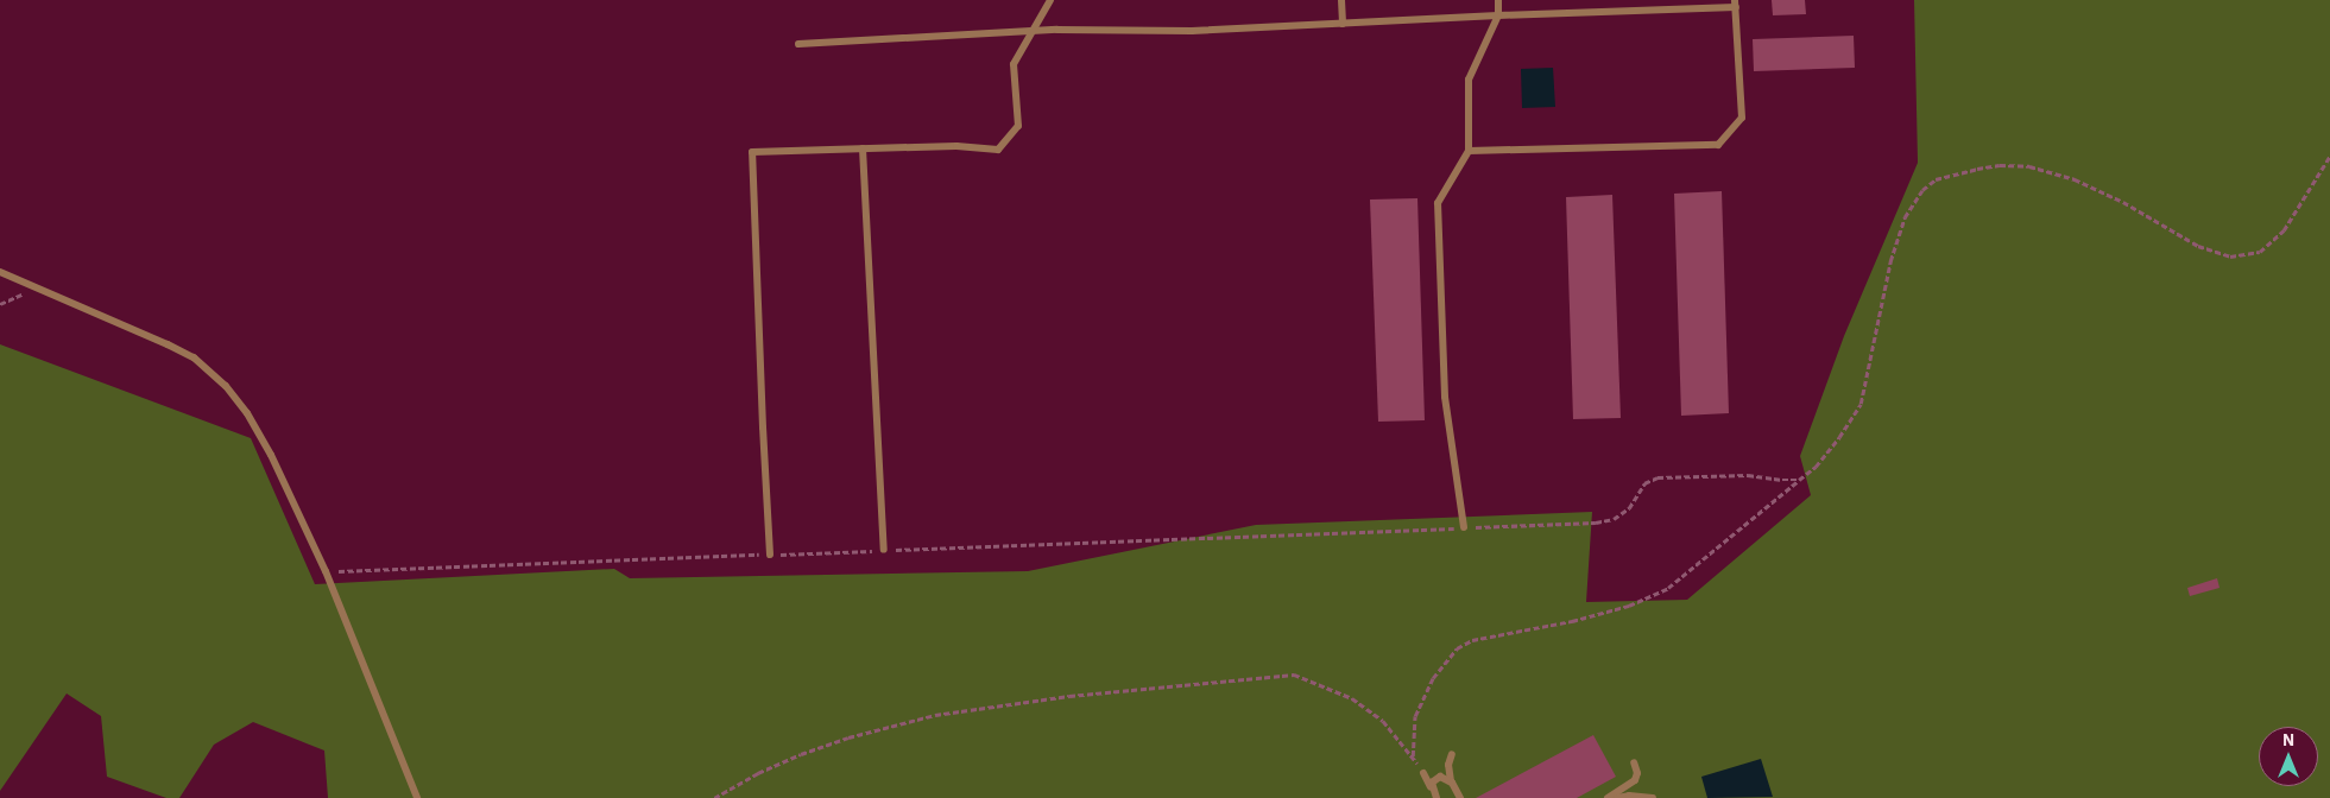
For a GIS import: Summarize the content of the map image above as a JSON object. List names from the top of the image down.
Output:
{
  "north": "top"
}
